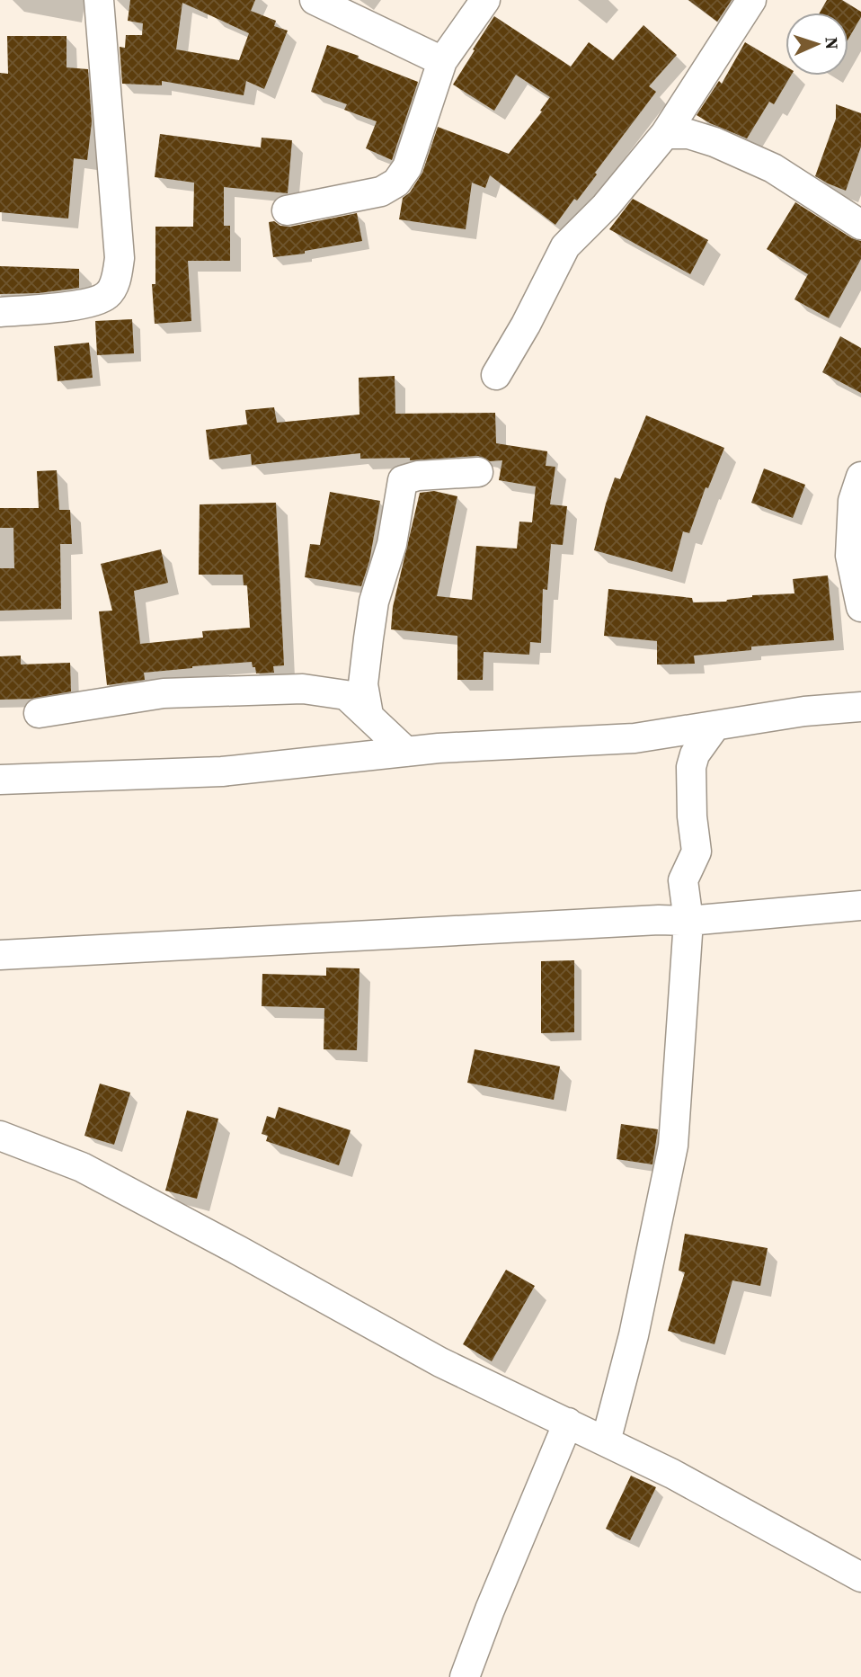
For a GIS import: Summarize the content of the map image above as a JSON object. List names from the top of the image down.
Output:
{
  "north": "right"
}
